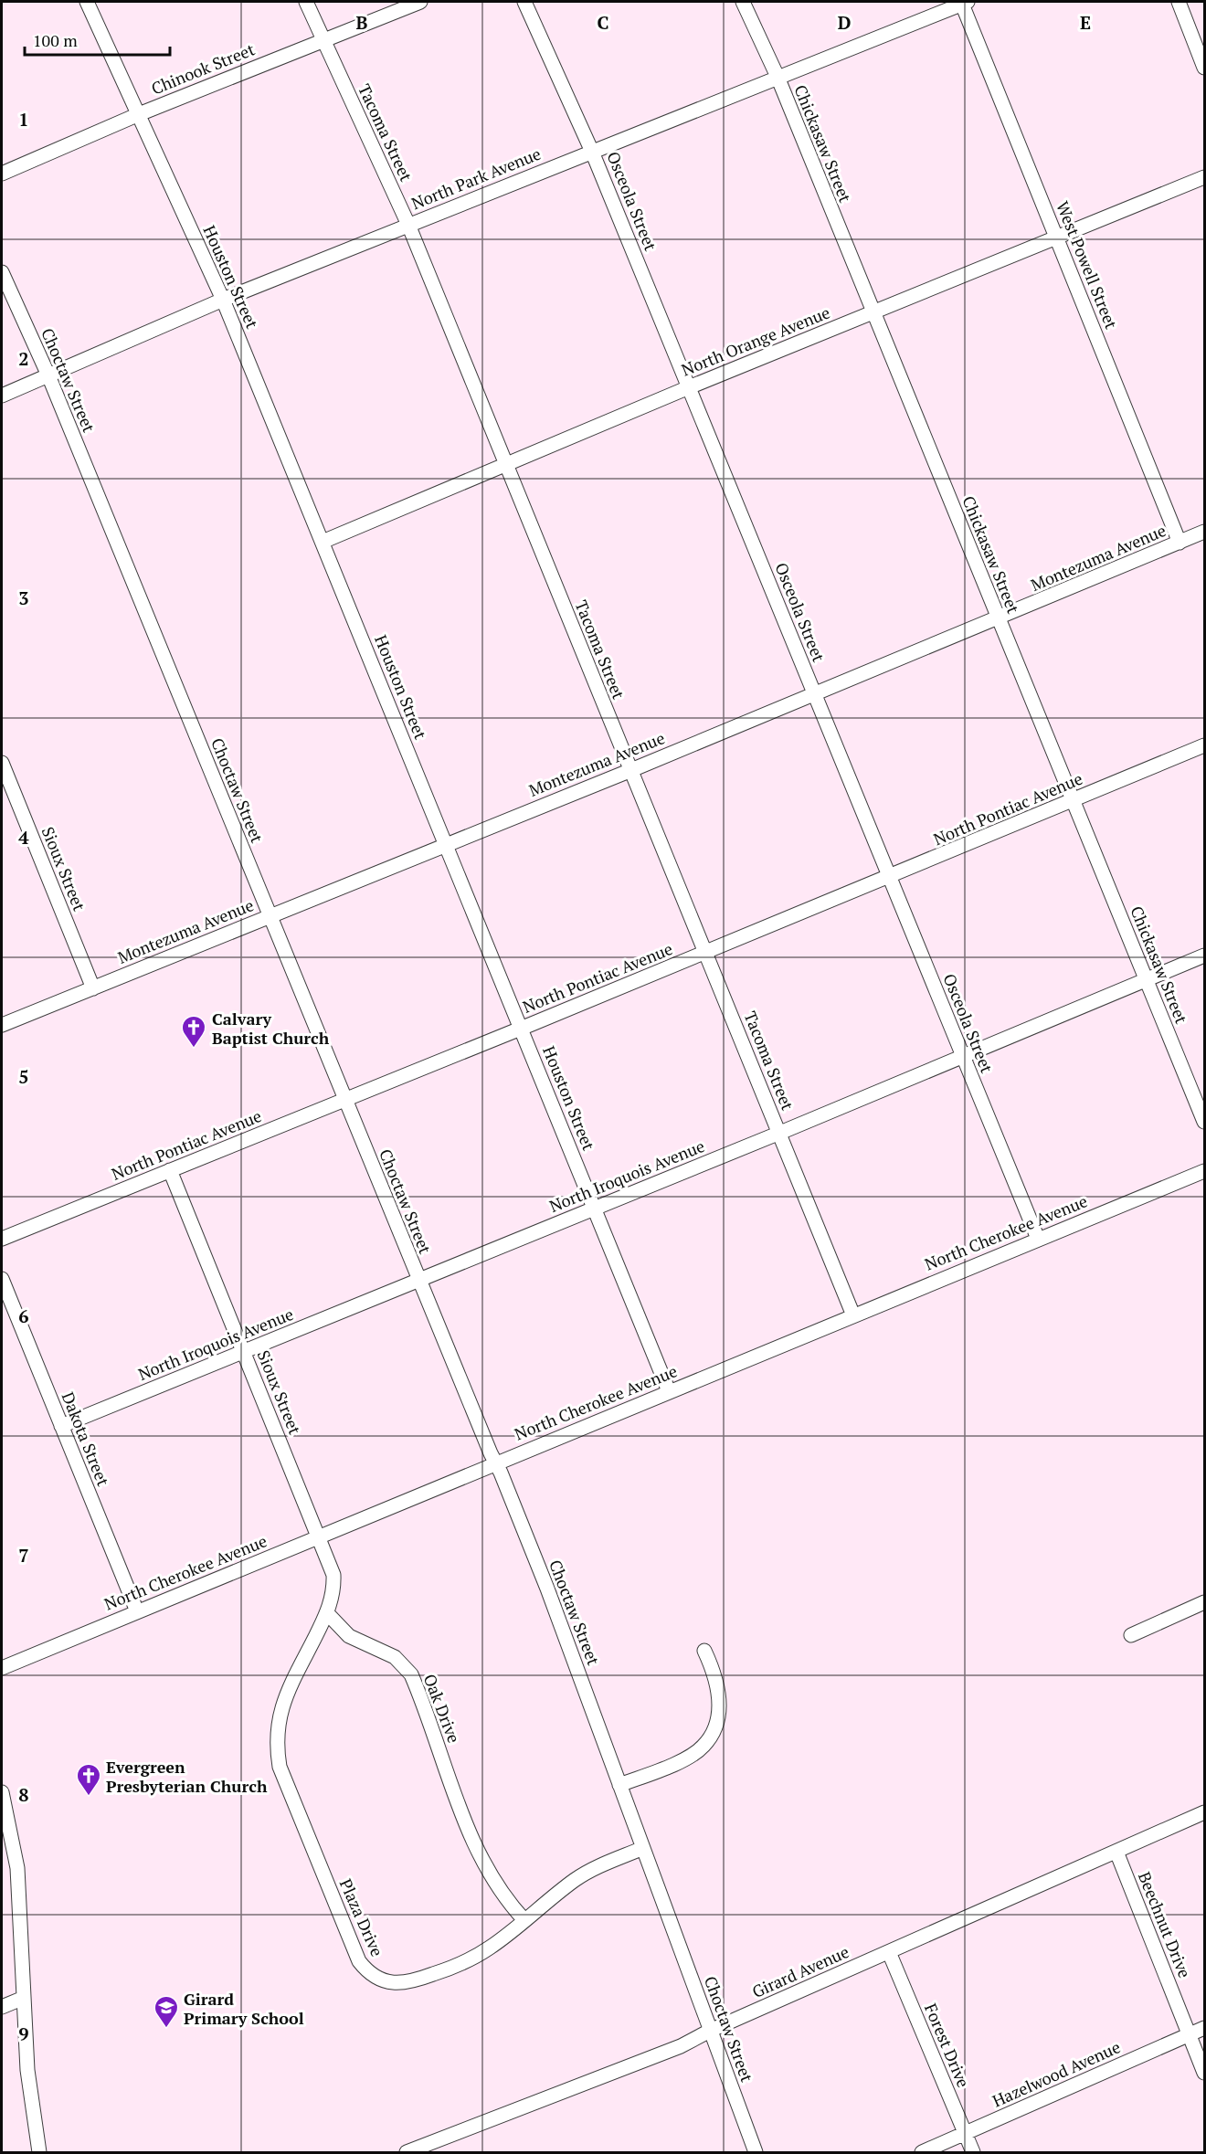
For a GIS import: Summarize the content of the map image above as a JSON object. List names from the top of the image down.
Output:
{
  "streets": {
    "street": [
      "Chinook Street",
      "Tacoma Street",
      "Chickasaw Street",
      "North Park Avenue",
      "Osceola Street",
      "West Powell Street",
      "Houston Street",
      "North Orange Avenue",
      "Choctaw Street",
      "Montezuma Avenue",
      "North Pontiac Avenue",
      "Sioux Street",
      "North Iroquois Avenue",
      "North Cherokee Avenue",
      "Dakota Street",
      "Oak Drive",
      "Plaza Drive",
      "Beechnut Drive",
      "Girard Avenue",
      "Forest Drive",
      "Hazelwood Avenue"
    ]
  },
  "crossings": [
    ["Chinook Street", "Tacoma Street"],
    ["Chinook Street", "Houston Street"],
    ["Tacoma Street", "North Park Avenue"],
    ["Tacoma Street", "North Orange Avenue"],
    ["Tacoma Street", "Montezuma Avenue"],
    ["Tacoma Street", "North Pontiac Avenue"],
    ["Tacoma Street", "North Iroquois Avenue"],
    ["Tacoma Street", "North Cherokee Avenue"],
    ["Chickasaw Street", "North Park Avenue"],
    ["Chickasaw Street", "North Orange Avenue"],
    ["Chickasaw Street", "Montezuma Avenue"],
    ["Chickasaw Street", "North Pontiac Avenue"],
    ["Chickasaw Street", "North Iroquois Avenue"],
    ["North Park Avenue", "Osceola Street"],
    ["North Park Avenue", "West Powell Street"],
    ["North Park Avenue", "Houston Street"],
    ["North Park Avenue", "Choctaw Street"],
    ["Osceola Street", "North Orange Avenue"],
    ["Osceola Street", "Montezuma Avenue"],
    ["Osceola Street", "North Pontiac Avenue"],
    ["Osceola Street", "North Iroquois Avenue"],
    ["Osceola Street", "North Cherokee Avenue"],
    ["West Powell Street", "North Orange Avenue"],
    ["West Powell Street", "Montezuma Avenue"],
    ["Houston Street", "North Orange Avenue"],
    ["Houston Street", "Montezuma Avenue"],
    ["Houston Street", "North Pontiac Avenue"],
    ["Houston Street", "North Iroquois Avenue"],
    ["Houston Street", "North Cherokee Avenue"],
    ["Choctaw Street", "Montezuma Avenue"],
    ["Choctaw Street", "North Pontiac Avenue"],
    ["Choctaw Street", "North Iroquois Avenue"],
    ["Choctaw Street", "North Cherokee Avenue"],
    ["Choctaw Street", "Plaza Drive"],
    ["Choctaw Street", "Girard Avenue"],
    ["Montezuma Avenue", "Sioux Street"],
    ["North Pontiac Avenue", "Sioux Street"],
    ["Sioux Street", "North Iroquois Avenue"],
    ["Sioux Street", "North Cherokee Avenue"],
    ["North Iroquois Avenue", "Dakota Street"],
    ["North Cherokee Avenue", "Dakota Street"],
    ["Oak Drive", "Plaza Drive"],
    ["Beechnut Drive", "Girard Avenue"],
    ["Beechnut Drive", "Hazelwood Avenue"],
    ["Girard Avenue", "Forest Drive"],
    ["Forest Drive", "Hazelwood Avenue"]
  ],
  "places": {
    "church": ["Calvary Baptist Church", "Evergreen Presbyterian Church"],
    "school or university": ["Girard Primary School"]
  },
  "scale_bar": "100 m",
  "grid": {
    "columns": [
      "B",
      "C",
      "D",
      "E"
    ],
    "rows": [
      "1",
      "2",
      "3",
      "4",
      "5",
      "6",
      "7",
      "8",
      "9"
    ]
  }
}
